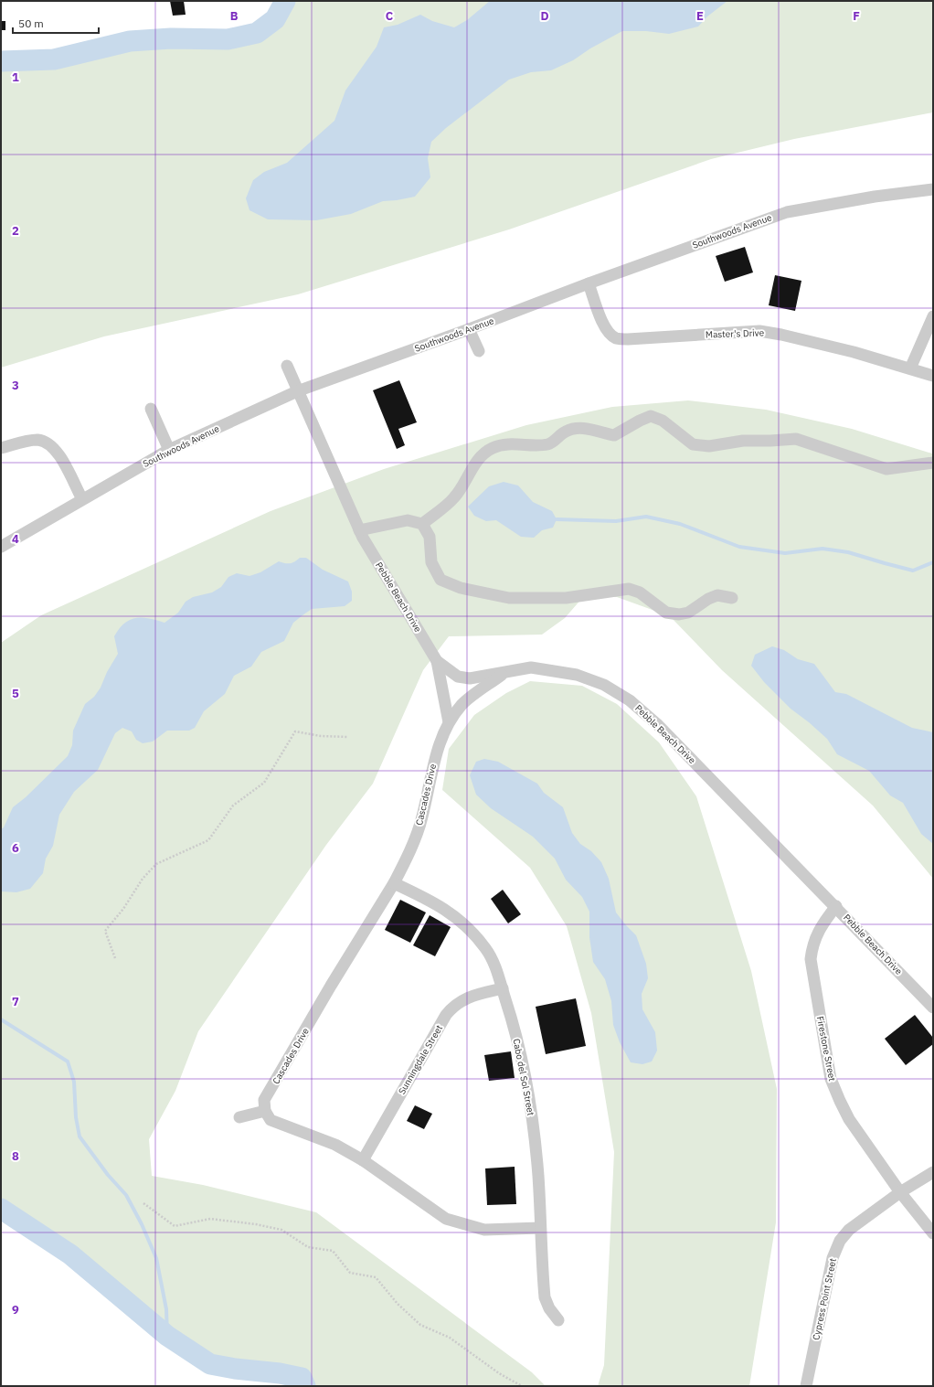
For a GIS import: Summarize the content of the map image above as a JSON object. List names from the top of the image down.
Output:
{
  "streets": {
    "street": [
      "Southwoods Avenue",
      "Master's Drive",
      "Pebble Beach Drive",
      "Cascades Drive",
      "Firestone Street",
      "Sunningdale Street",
      "Cabo del Sol Street",
      "Cypress Point Street"
    ]
  },
  "crossings": [
    ["Southwoods Avenue", "Master's Drive"],
    ["Southwoods Avenue", "Pebble Beach Drive"],
    ["Pebble Beach Drive", "Cascades Drive"],
    ["Pebble Beach Drive", "Firestone Street"],
    ["Cascades Drive", "Cabo del Sol Street"],
    ["Firestone Street", "Cypress Point Street"],
    ["Sunningdale Street", "Cabo del Sol Street"]
  ],
  "scale_bar": "50 m",
  "grid": {
    "columns": [
      "B",
      "C",
      "D",
      "E",
      "F"
    ],
    "rows": [
      "1",
      "2",
      "3",
      "4",
      "5",
      "6",
      "7",
      "8",
      "9"
    ]
  }
}
